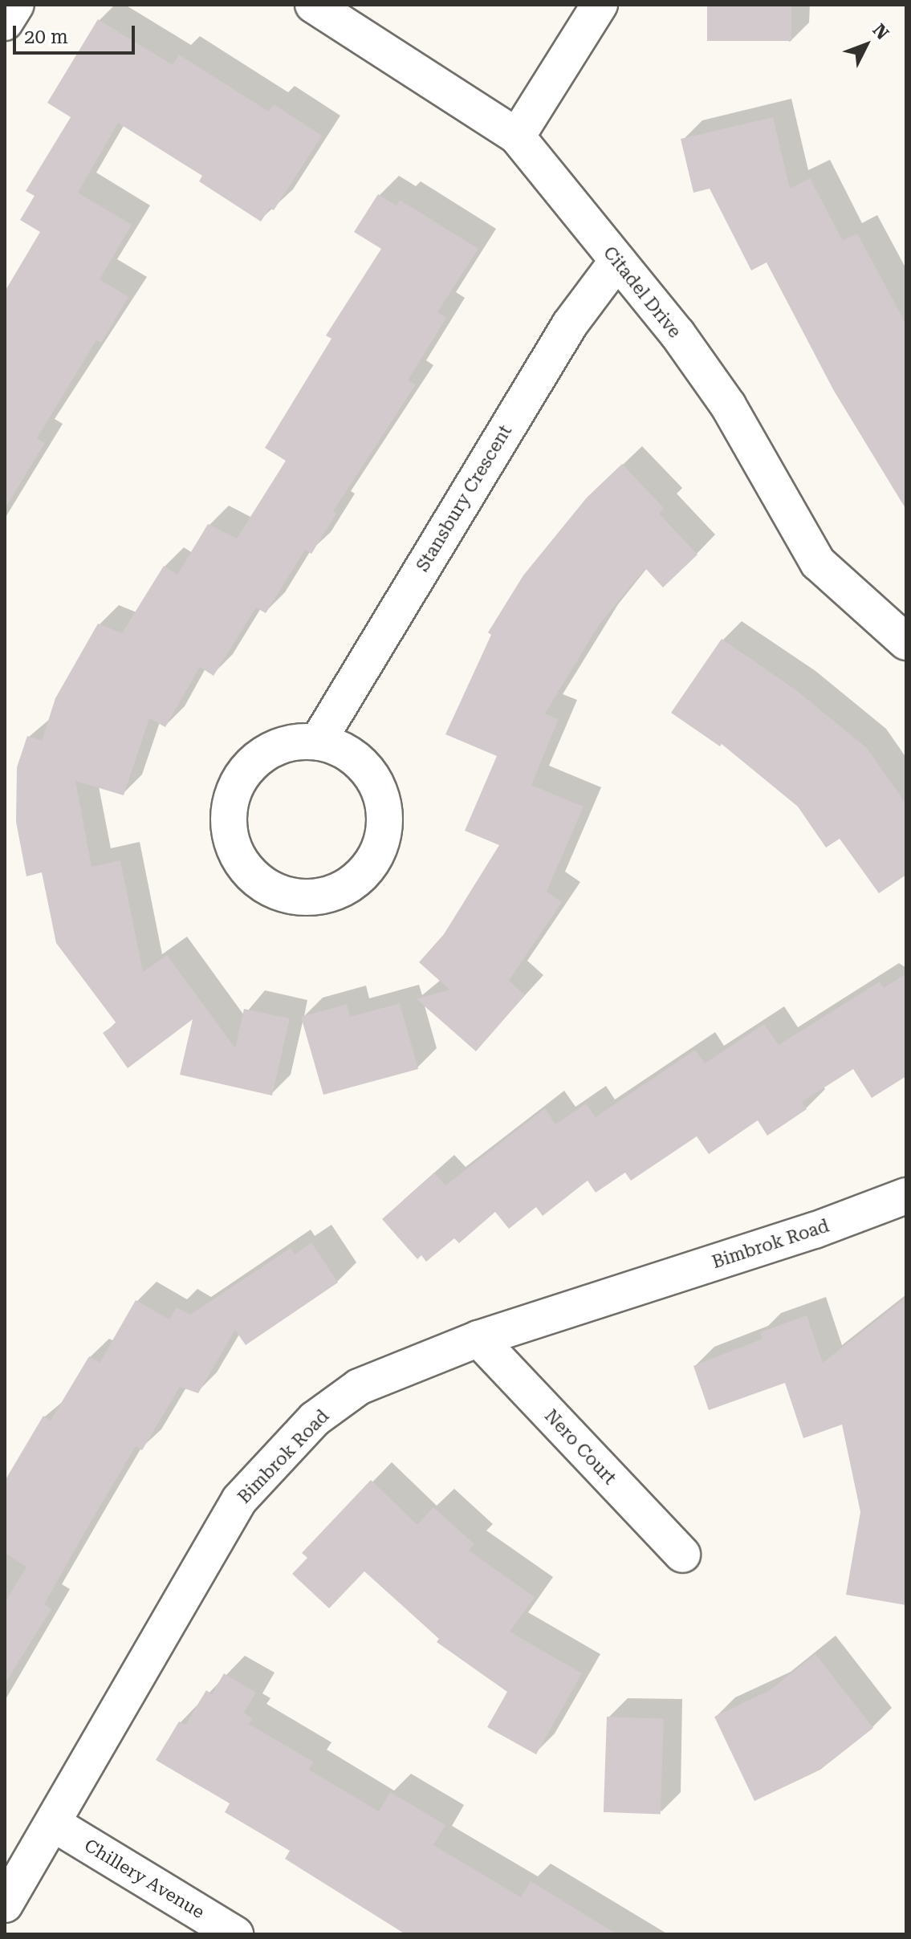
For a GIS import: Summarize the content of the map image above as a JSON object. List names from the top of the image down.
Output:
{
  "streets": {
    "street": [
      "Citadel Drive",
      "Stansbury Crescent",
      "Bimbrok Road",
      "Nero Court",
      "Chillery Avenue"
    ]
  },
  "crossings": [
    ["Citadel Drive", "Stansbury Crescent"],
    ["Bimbrok Road", "Nero Court"],
    ["Bimbrok Road", "Chillery Avenue"]
  ],
  "scale_bar": "20 m",
  "north": "top right"
}
